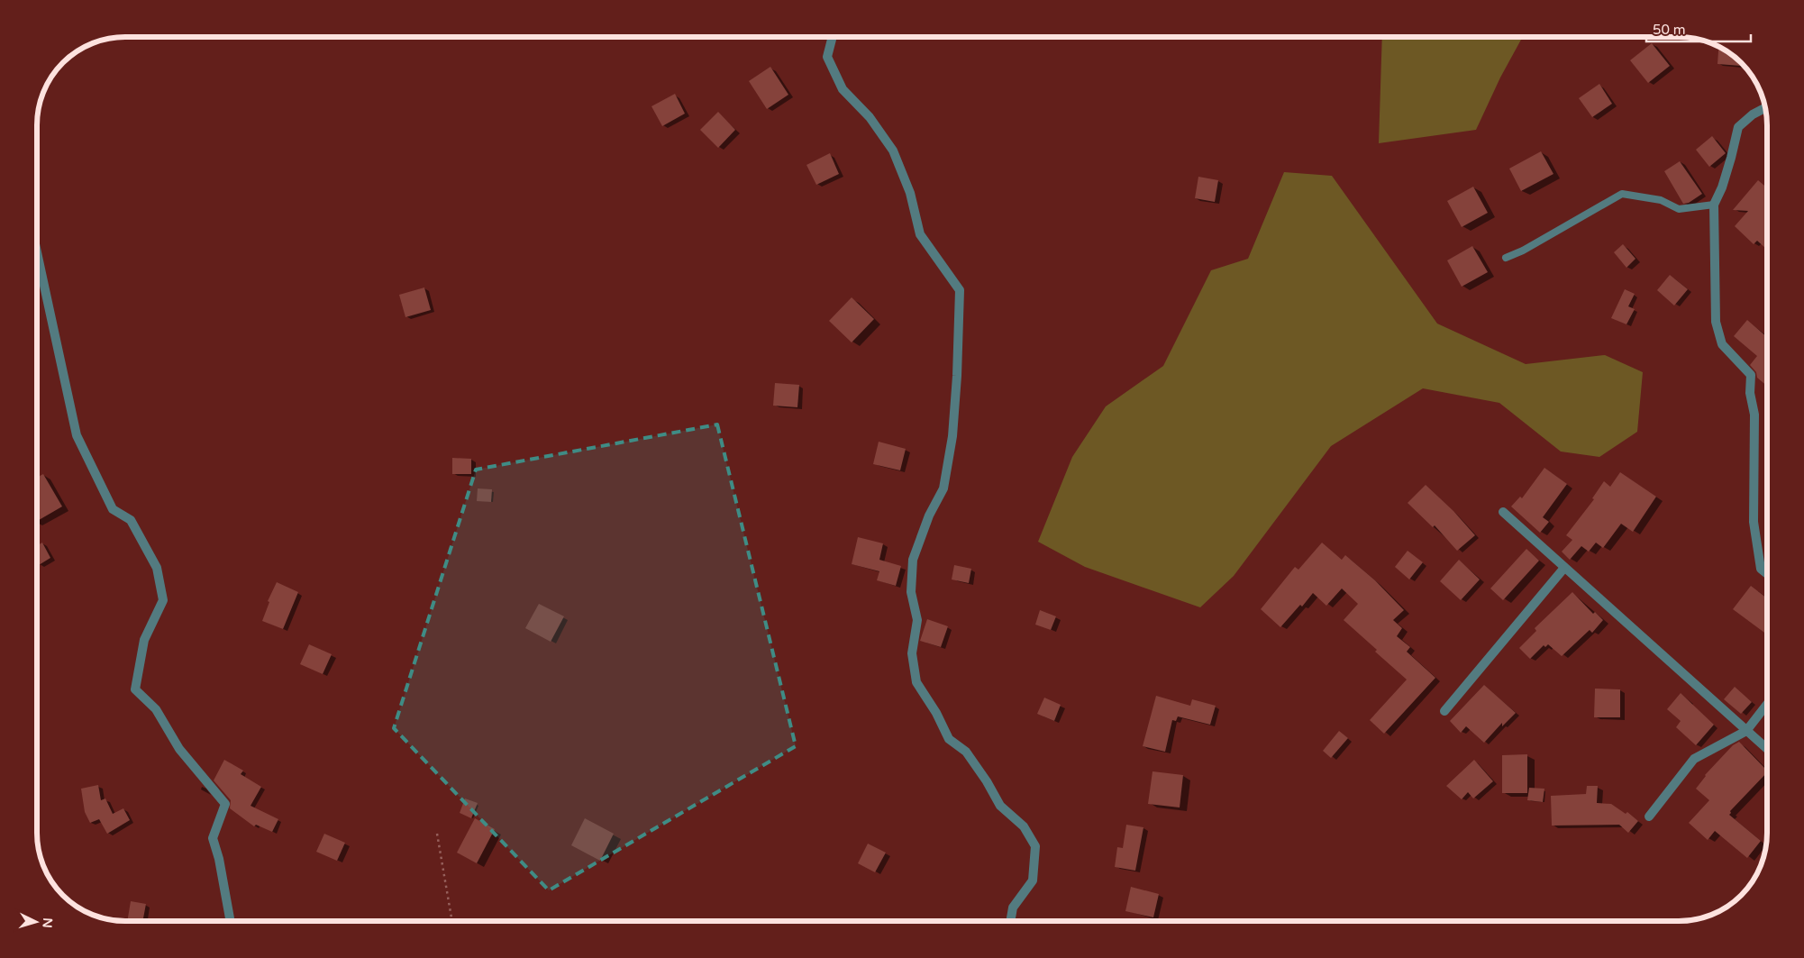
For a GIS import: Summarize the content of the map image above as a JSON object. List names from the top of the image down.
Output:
{
  "scale_bar": "50 m",
  "north": "right"
}
